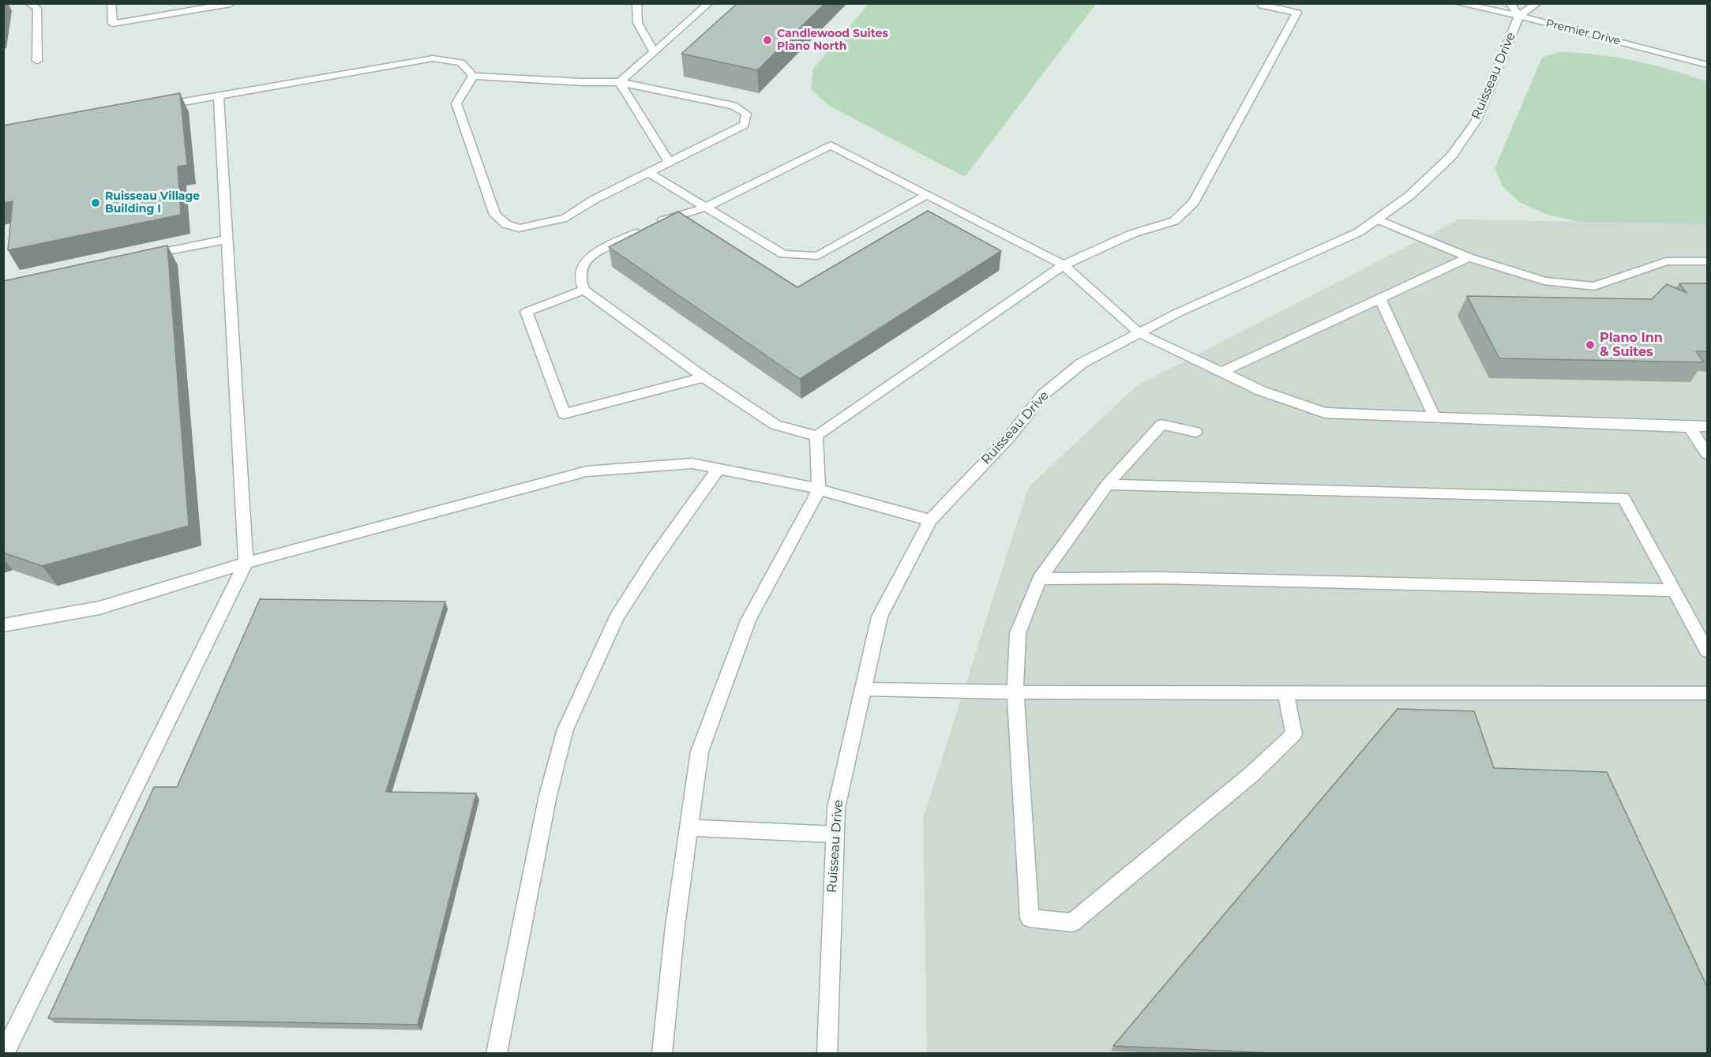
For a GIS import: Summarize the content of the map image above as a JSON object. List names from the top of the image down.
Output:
{
  "streets": {
    "street": ["Premier Drive", "Ruisseau Drive"]
  },
  "crossings": [
    ["Premier Drive", "Ruisseau Drive"]
  ],
  "places": ["Candlewood Suites Plano North", "Ruisseau Village Building I", "Plano Inn & Suites"]
}
